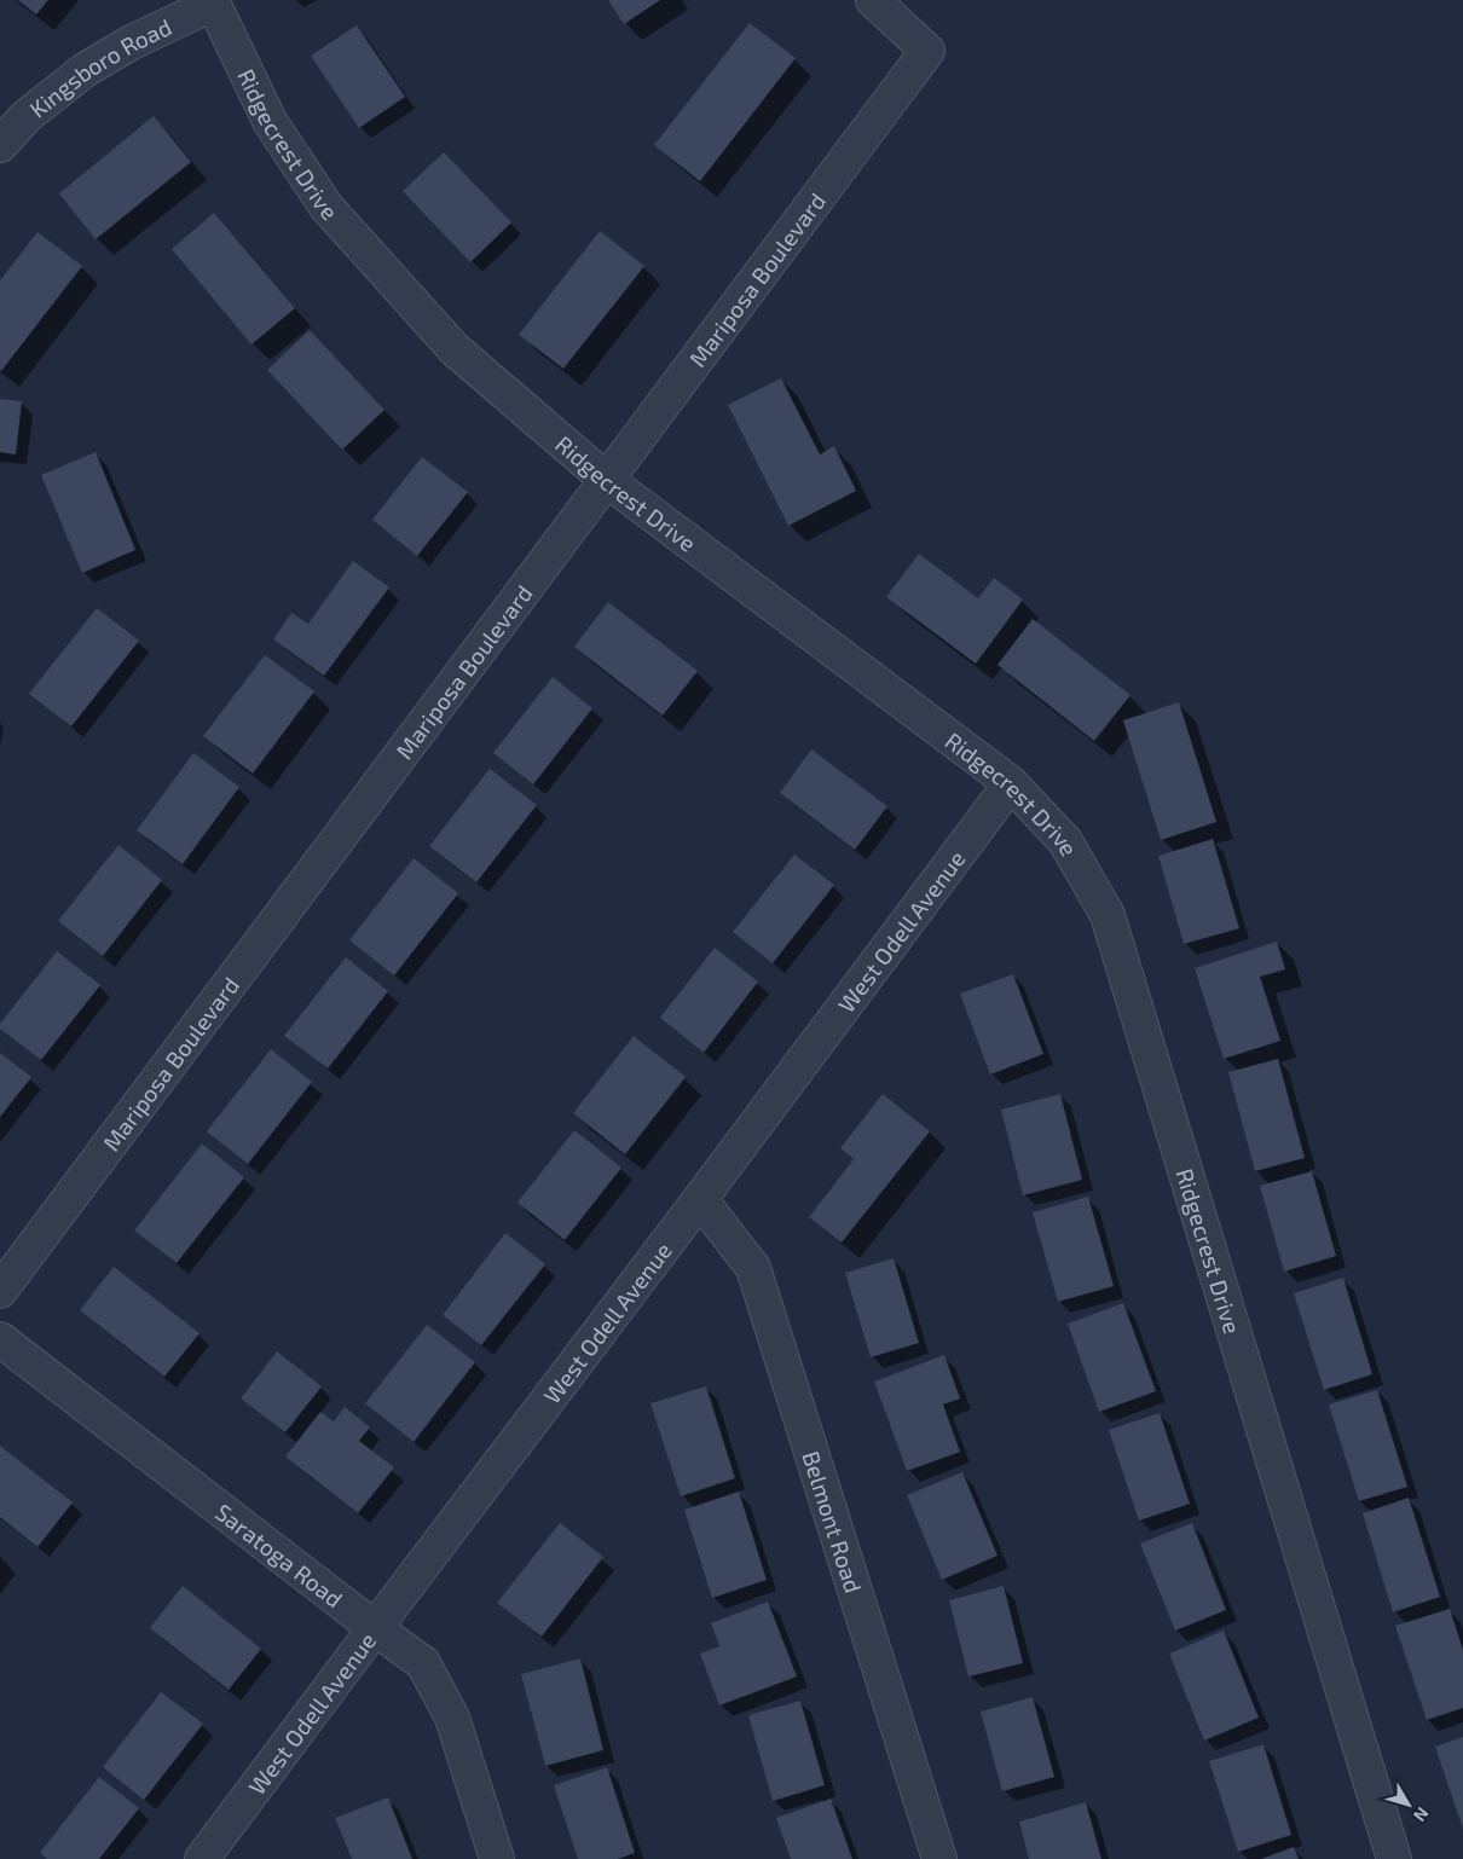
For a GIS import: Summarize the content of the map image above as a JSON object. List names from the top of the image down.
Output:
{
  "streets": {
    "street": [
      "Kingsboro Road",
      "Ridgecrest Drive",
      "Mariposa Boulevard",
      "West Odell Avenue",
      "Belmont Road",
      "Saratoga Road"
    ]
  },
  "crossings": [
    ["Kingsboro Road", "Ridgecrest Drive"],
    ["Ridgecrest Drive", "Mariposa Boulevard"],
    ["Ridgecrest Drive", "West Odell Avenue"],
    ["West Odell Avenue", "Belmont Road"],
    ["West Odell Avenue", "Saratoga Road"]
  ],
  "north": "bottom right"
}
